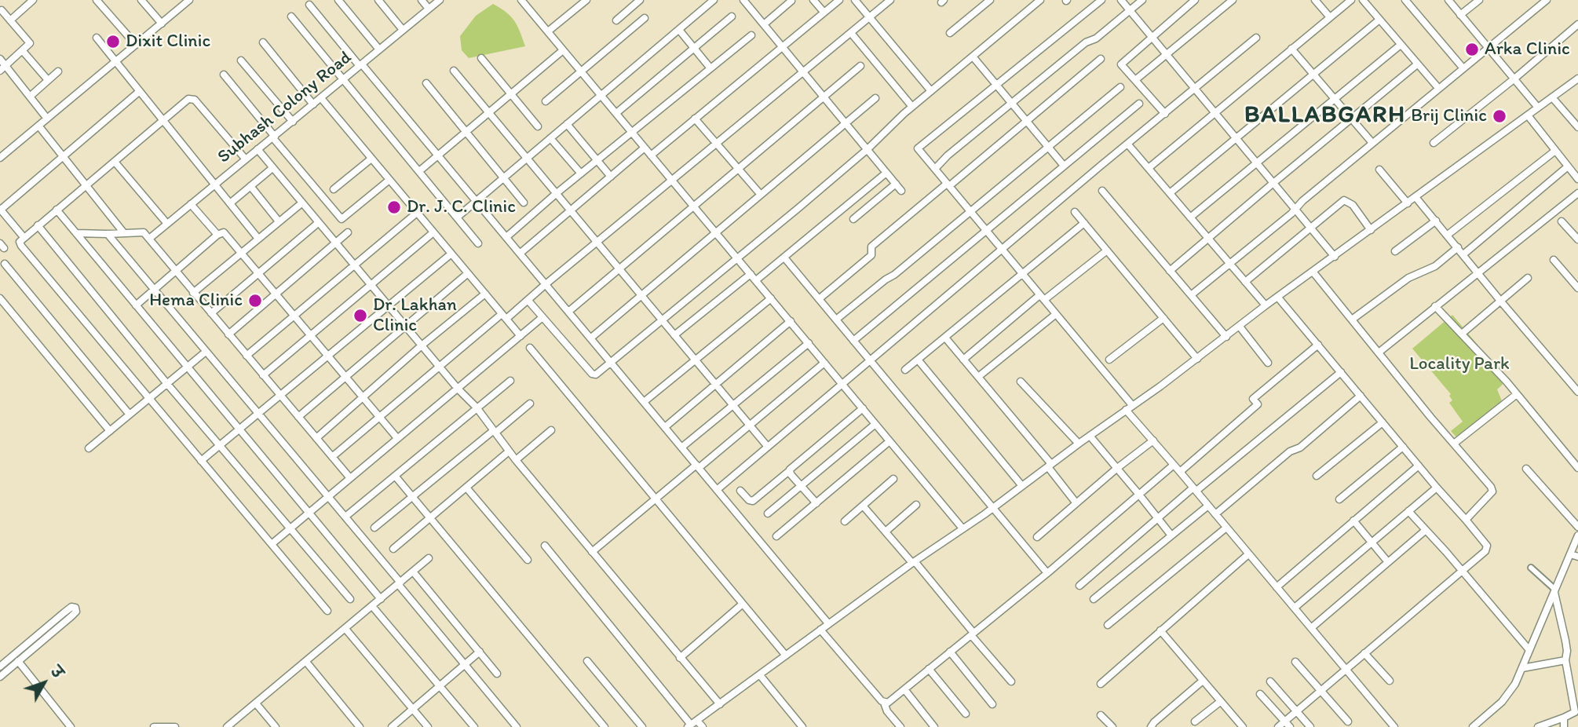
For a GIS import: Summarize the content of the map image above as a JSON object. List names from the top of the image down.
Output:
{
  "streets": {
    "street": ["Subhash Colony Road"]
  },
  "districts": ["BALLABGARH"],
  "parks": ["Locality Park"],
  "places": [
    "Dixit Clinic",
    "Arka Clinic",
    "Brij Clinic",
    "Dr. J. C. Clinic",
    "Hema Clinic",
    "Dr. Lakhan Clinic"
  ],
  "north": "top right"
}
